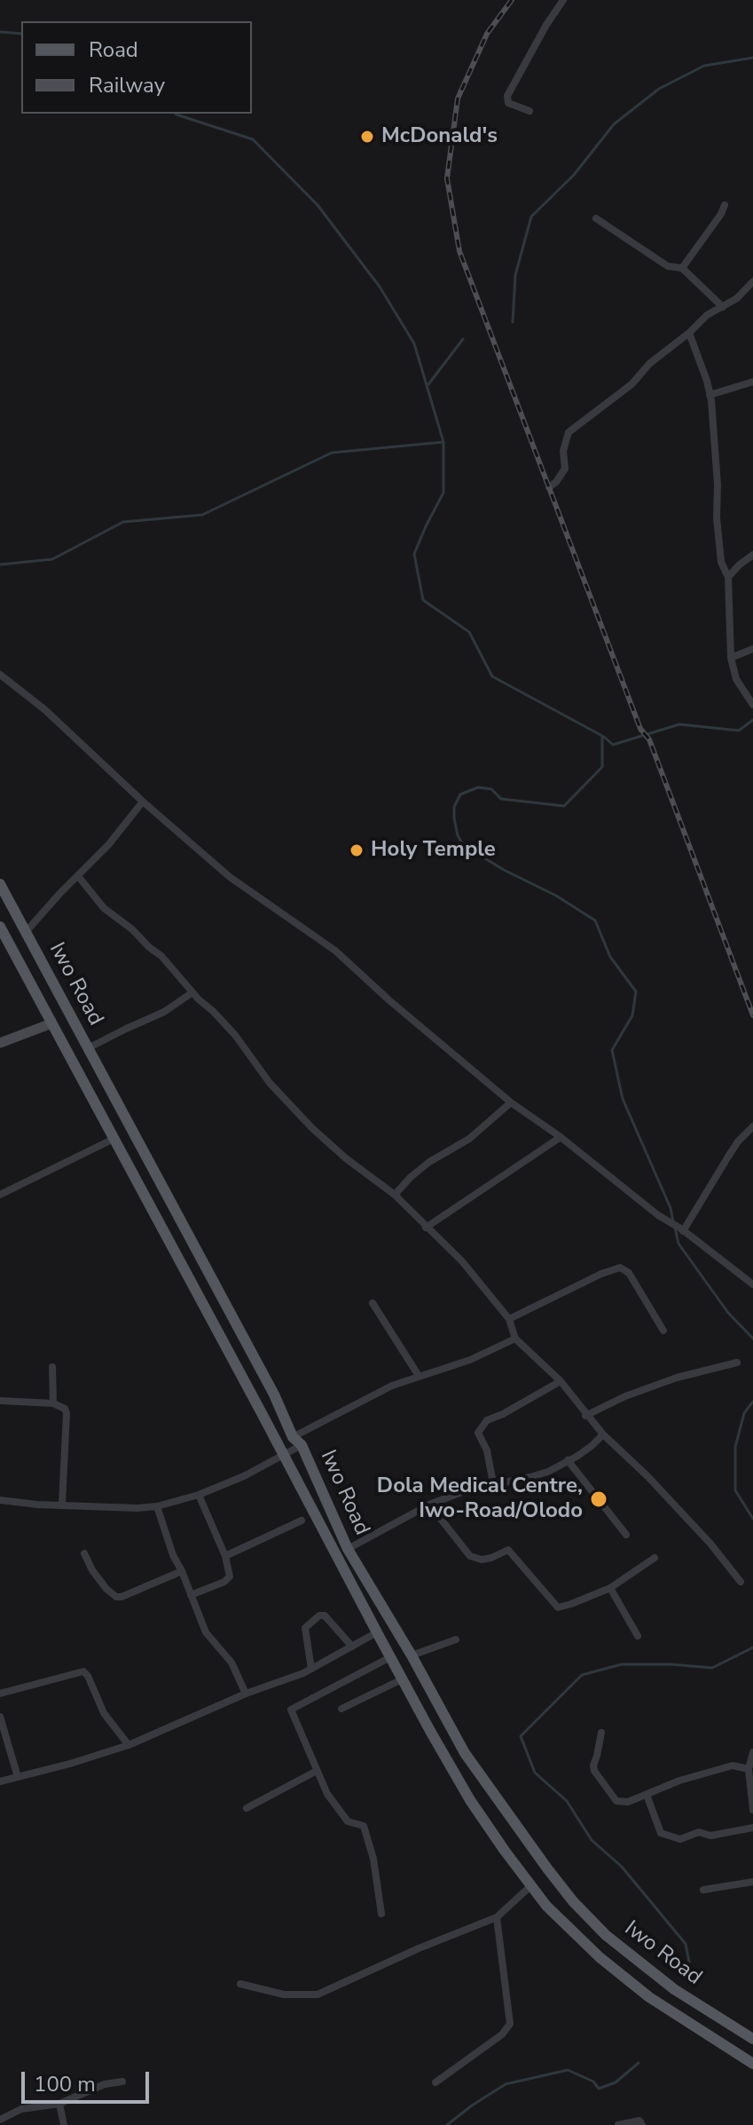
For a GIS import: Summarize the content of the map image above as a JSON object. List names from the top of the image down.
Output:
{
  "streets": {
    "main road": ["Iwo Road"]
  },
  "places": ["McDonald's", "Holy Temple", "Dola Medical Centre, Iwo-Road/Olodo"],
  "legend": ["Road", "Railway"],
  "scale_bar": "100 m"
}
